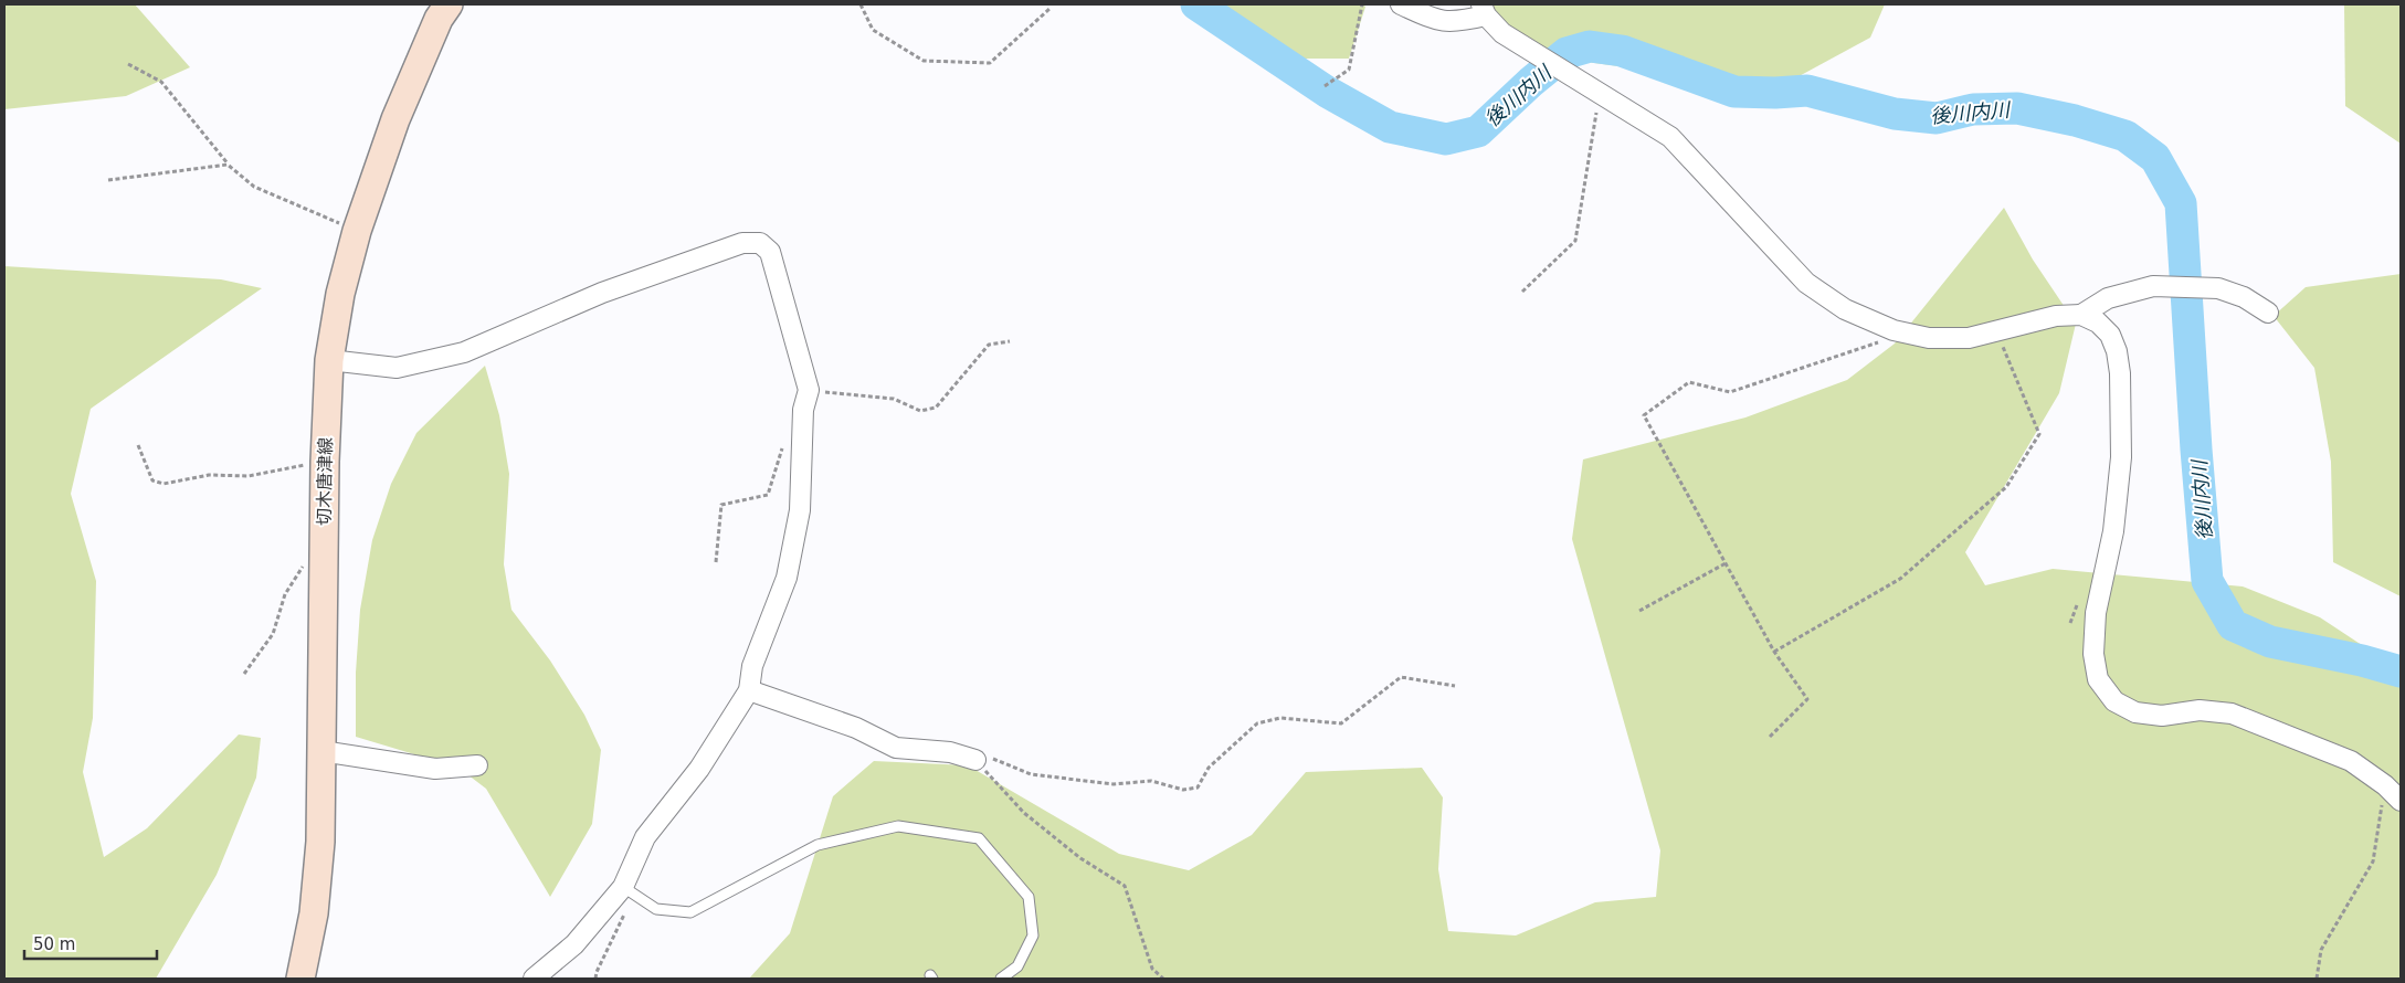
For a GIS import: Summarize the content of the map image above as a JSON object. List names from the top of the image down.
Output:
{
  "streets": {
    "main road": ["切木唐津線"]
  },
  "water": ["後川内川"],
  "scale_bar": "50 m"
}
